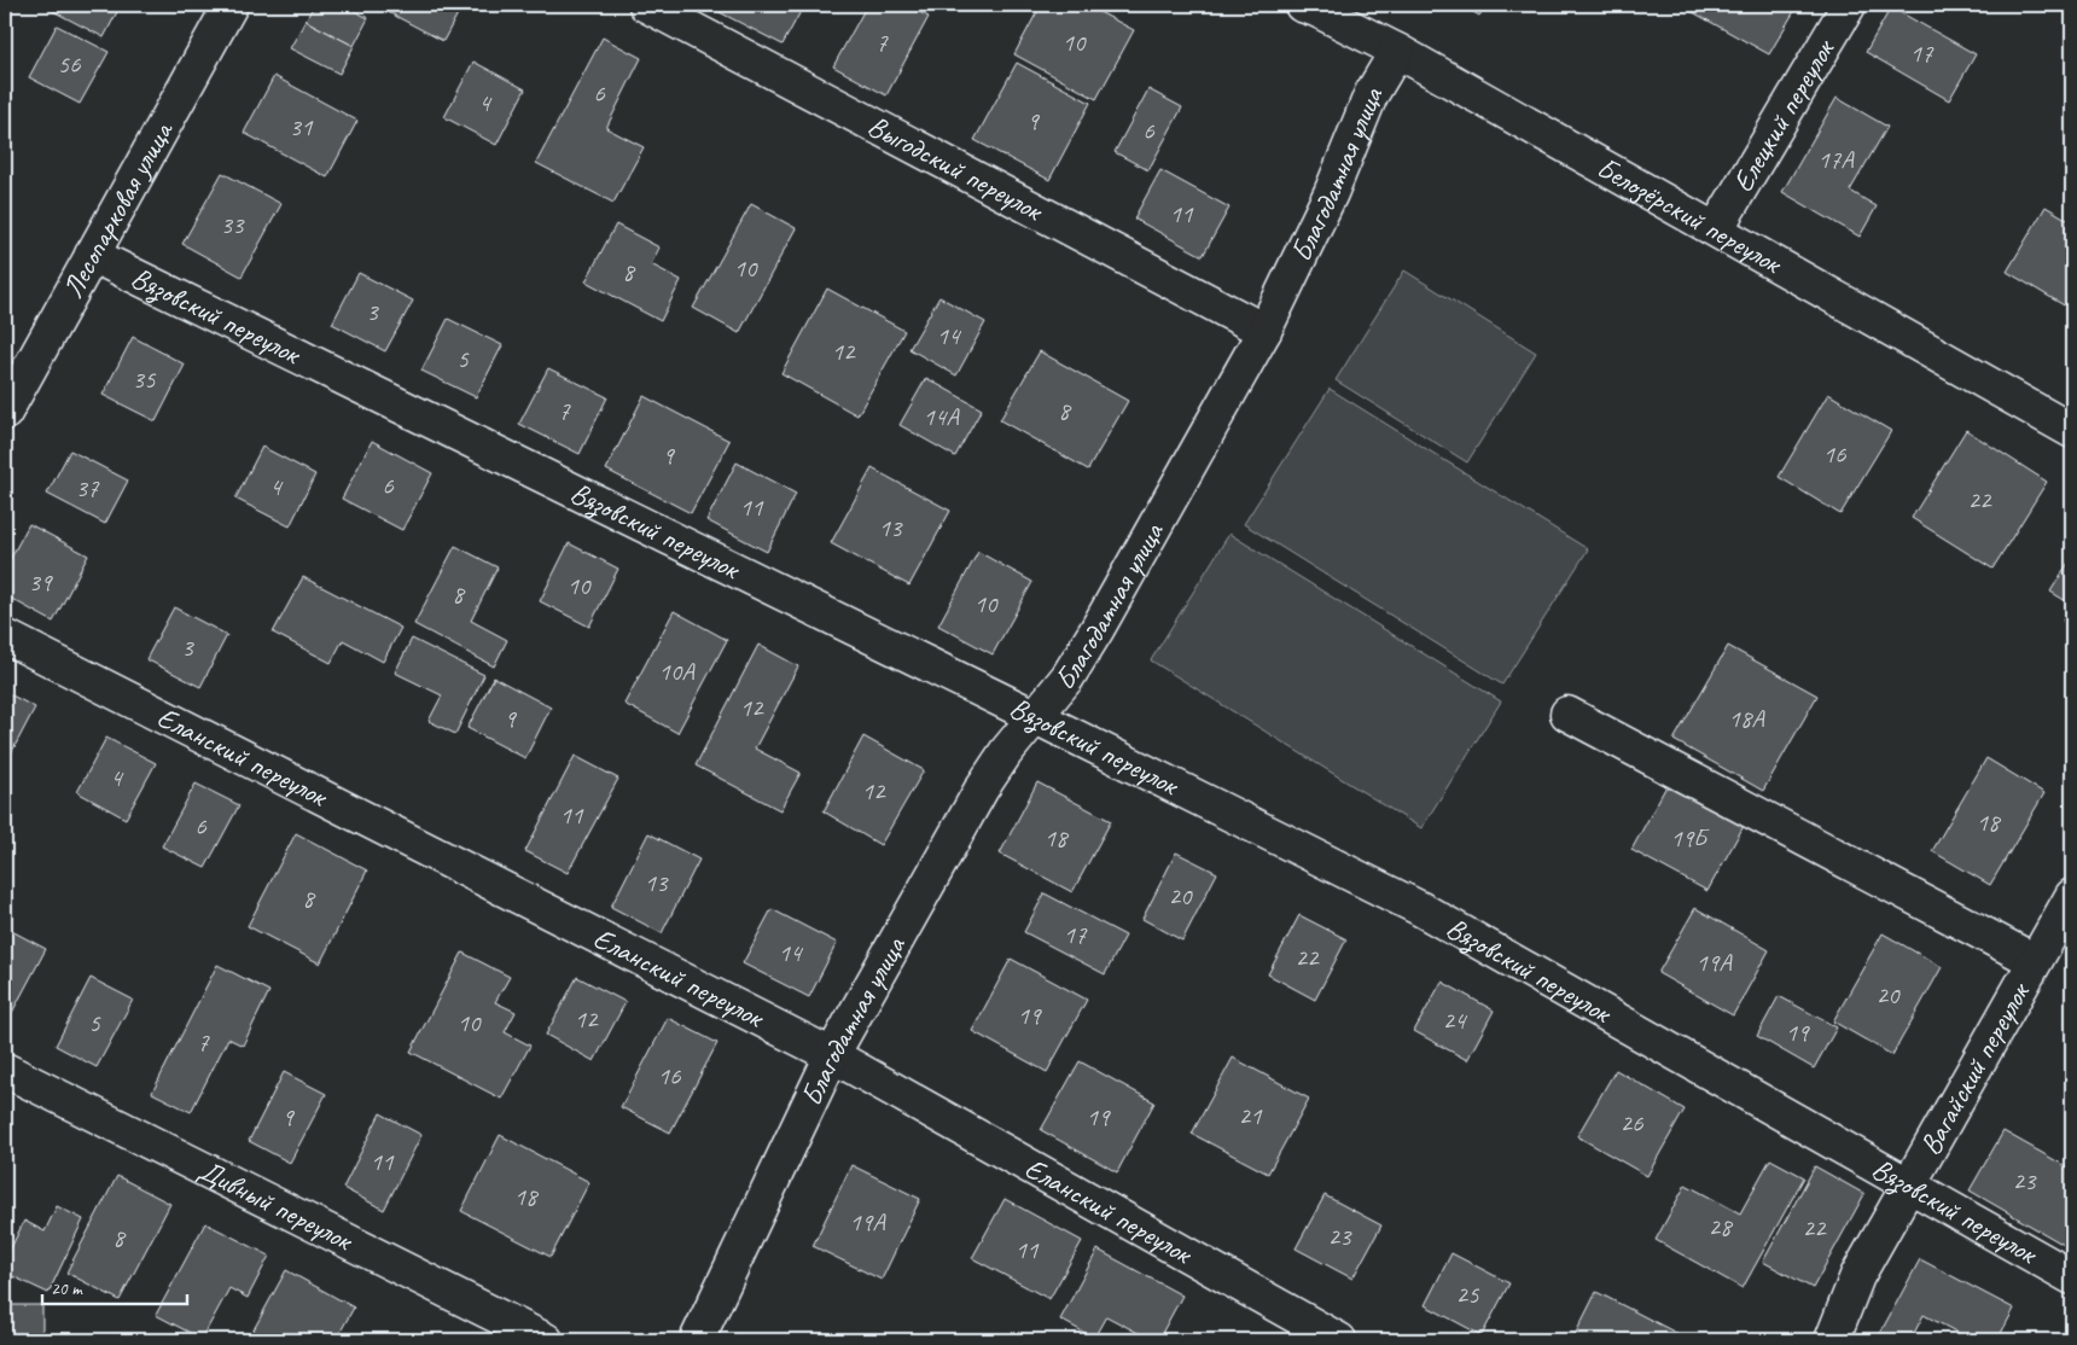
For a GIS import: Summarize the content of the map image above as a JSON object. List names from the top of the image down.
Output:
{
  "streets": {
    "street": [
      "Елецкий переулок",
      "Выгодский переулок",
      "Благодатная улица",
      "Лесопарковая улица",
      "Белозёрский переулок",
      "Вязовский переулок",
      "Еланский переулок",
      "Вагайский переулок",
      "Дивный переулок"
    ]
  },
  "crossings": [
    ["Елецкий переулок", "Белозёрский переулок"],
    ["Выгодский переулок", "Благодатная улица"],
    ["Благодатная улица", "Белозёрский переулок"],
    ["Благодатная улица", "Вязовский переулок"],
    ["Благодатная улица", "Еланский переулок"],
    ["Лесопарковая улица", "Вязовский переулок"],
    ["Вязовский переулок", "Вагайский переулок"]
  ],
  "house_numbers": [
    "7",
    "10",
    "17",
    "56",
    "6",
    "4",
    "9",
    "31",
    "6",
    "17А",
    "11",
    "33",
    "10",
    "8",
    "3",
    "14",
    "12",
    "5",
    "35",
    "7",
    "8",
    "14А",
    "16",
    "9",
    "6",
    "4",
    "37",
    "22",
    "11",
    "13",
    "39",
    "10",
    "8",
    "10",
    "3",
    "10А",
    "12",
    "9",
    "18А",
    "4",
    "12",
    "11",
    "18",
    "6",
    "18",
    "19Б",
    "13",
    "20",
    "8",
    "17",
    "14",
    "22",
    "19А",
    "20",
    "19",
    "12",
    "24",
    "5",
    "10",
    "19",
    "7",
    "16",
    "21",
    "9",
    "19",
    "26",
    "11",
    "23",
    "18",
    "19А",
    "28",
    "22",
    "23",
    "8",
    "11",
    "25"
  ],
  "scale_bar": "20 m"
}
